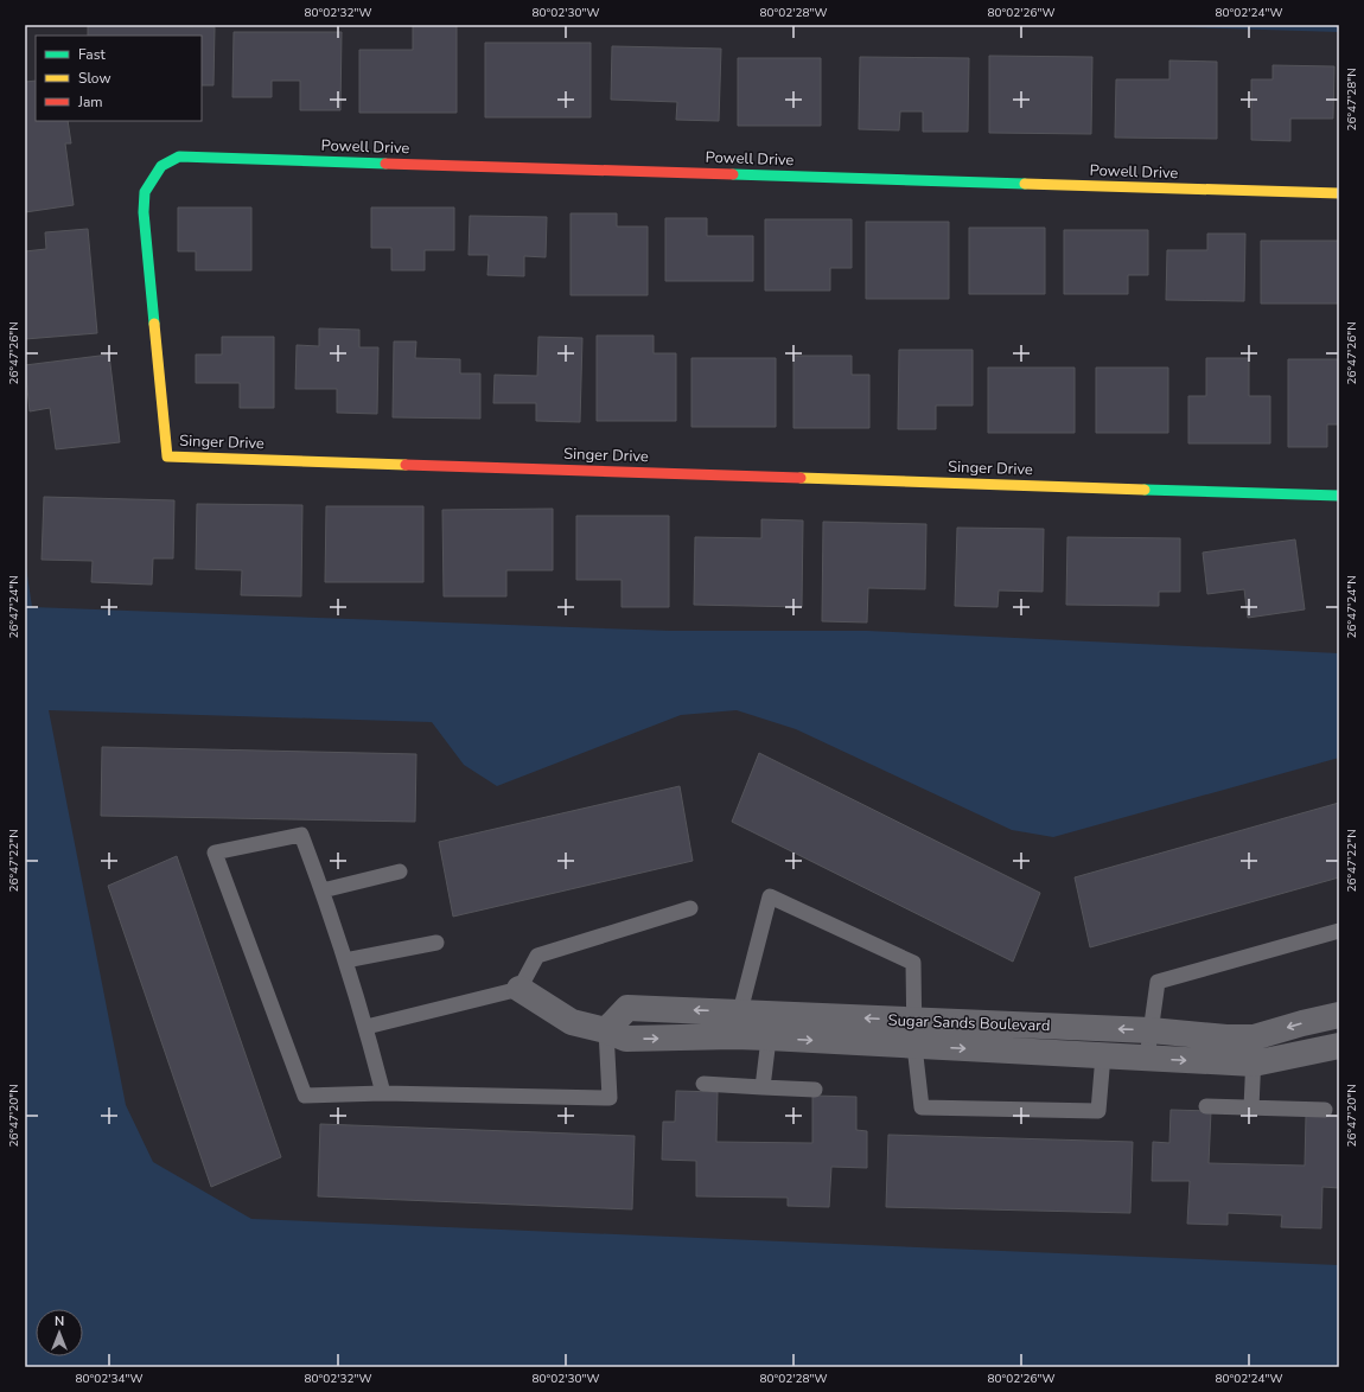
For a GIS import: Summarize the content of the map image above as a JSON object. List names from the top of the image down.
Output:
{
  "streets": {
    "street": ["Powell Drive", "Singer Drive", "Sugar Sands Boulevard"]
  },
  "crossings": [
    ["Powell Drive", "Singer Drive"]
  ],
  "legend": ["Fast", "Slow", "Jam"],
  "north": "top",
  "coordinates": [
    "80°02'32\"W",
    "80°02'30\"W",
    "80°02'28\"W",
    "80°02'26\"W",
    "80°02'24\"W",
    "26°47'28\"N",
    "26°47'26\"N",
    "26°47'24\"N",
    "26°47'22\"N",
    "26°47'20\"N",
    "80°02'34\"W"
  ]
}
